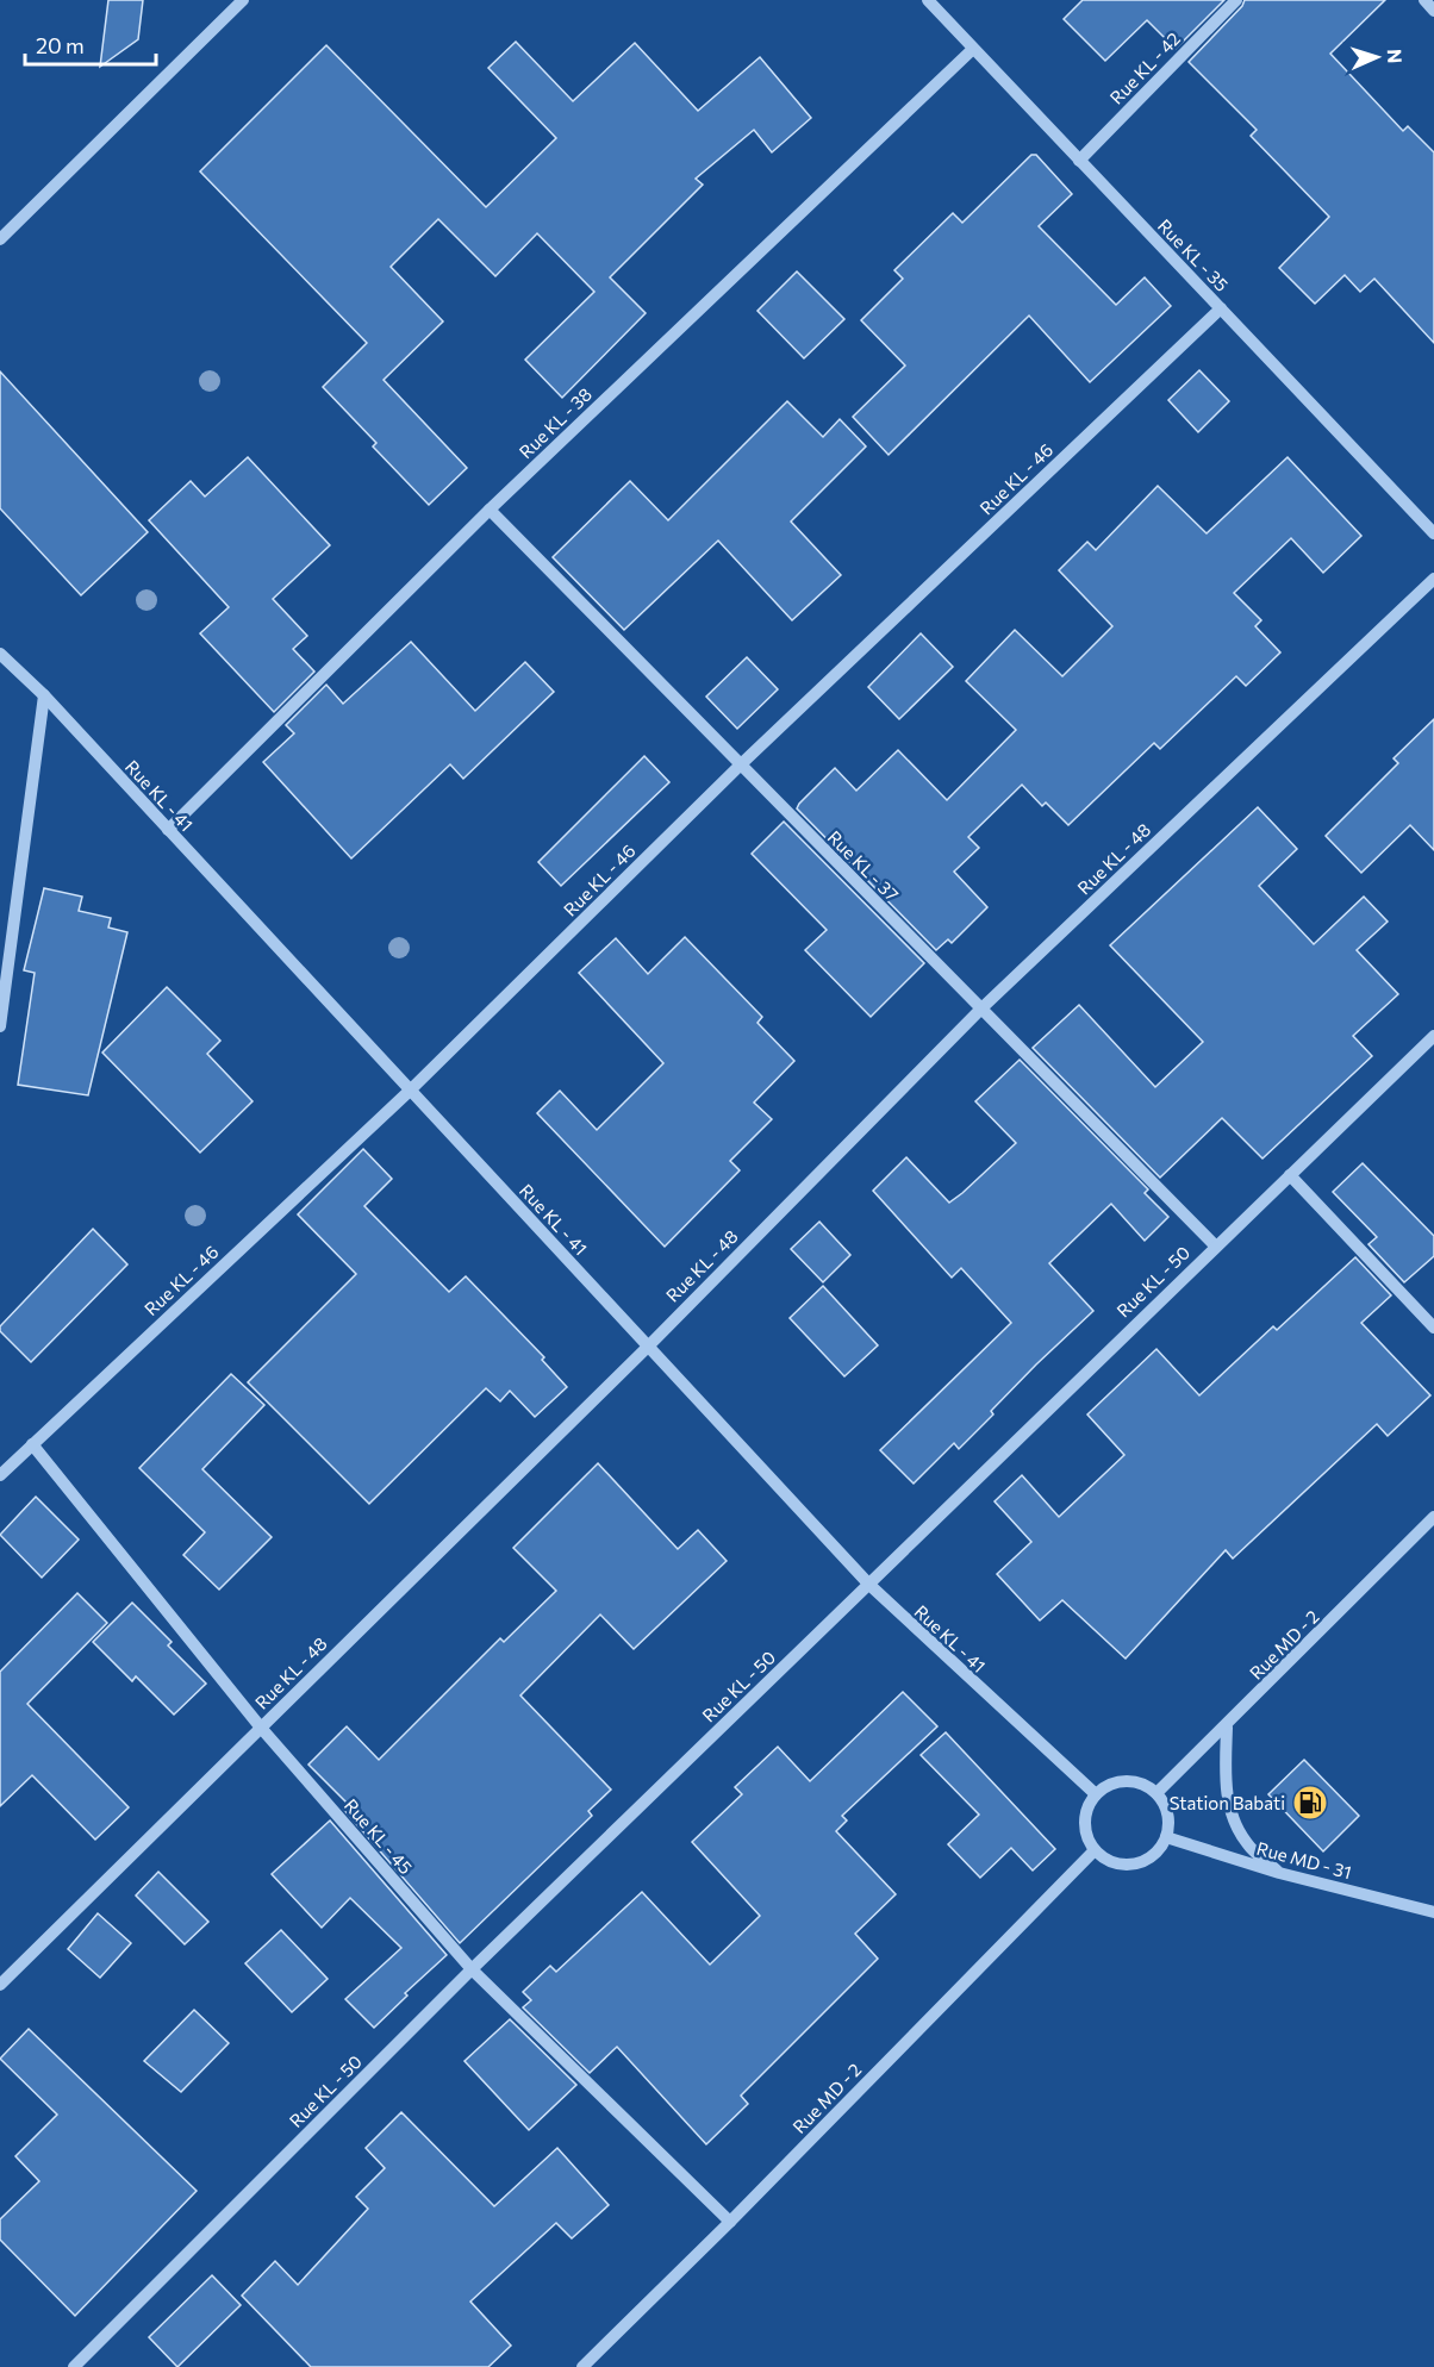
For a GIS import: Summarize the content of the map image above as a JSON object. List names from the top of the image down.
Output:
{
  "streets": {
    "street": [
      "Rue KL - 42",
      "Rue KL - 35",
      "Rue KL - 38",
      "Rue KL - 46",
      "Rue KL - 41",
      "Rue KL - 48",
      "Rue KL - 37",
      "Rue KL - 50",
      "Rue MD - 2",
      "Rue KL - 45",
      "Rue MD - 31"
    ]
  },
  "crossings": [
    ["Rue KL - 42", "Rue KL - 35"],
    ["Rue KL - 35", "Rue KL - 38"],
    ["Rue KL - 35", "Rue KL - 46"],
    ["Rue KL - 38", "Rue KL - 41"],
    ["Rue KL - 38", "Rue KL - 37"],
    ["Rue KL - 46", "Rue KL - 41"],
    ["Rue KL - 46", "Rue KL - 37"],
    ["Rue KL - 46", "Rue KL - 45"],
    ["Rue KL - 41", "Rue KL - 48"],
    ["Rue KL - 41", "Rue KL - 50"],
    ["Rue KL - 41", "Rue MD - 2"],
    ["Rue KL - 41", "Rue MD - 31"],
    ["Rue KL - 48", "Rue KL - 37"],
    ["Rue KL - 48", "Rue KL - 45"],
    ["Rue KL - 37", "Rue KL - 50"],
    ["Rue KL - 50", "Rue KL - 45"],
    ["Rue MD - 2", "Rue KL - 45"],
    ["Rue MD - 2", "Rue MD - 31"]
  ],
  "places": {
    "fuel station": ["Station Babati"]
  },
  "scale_bar": "20 m",
  "north": "right"
}
